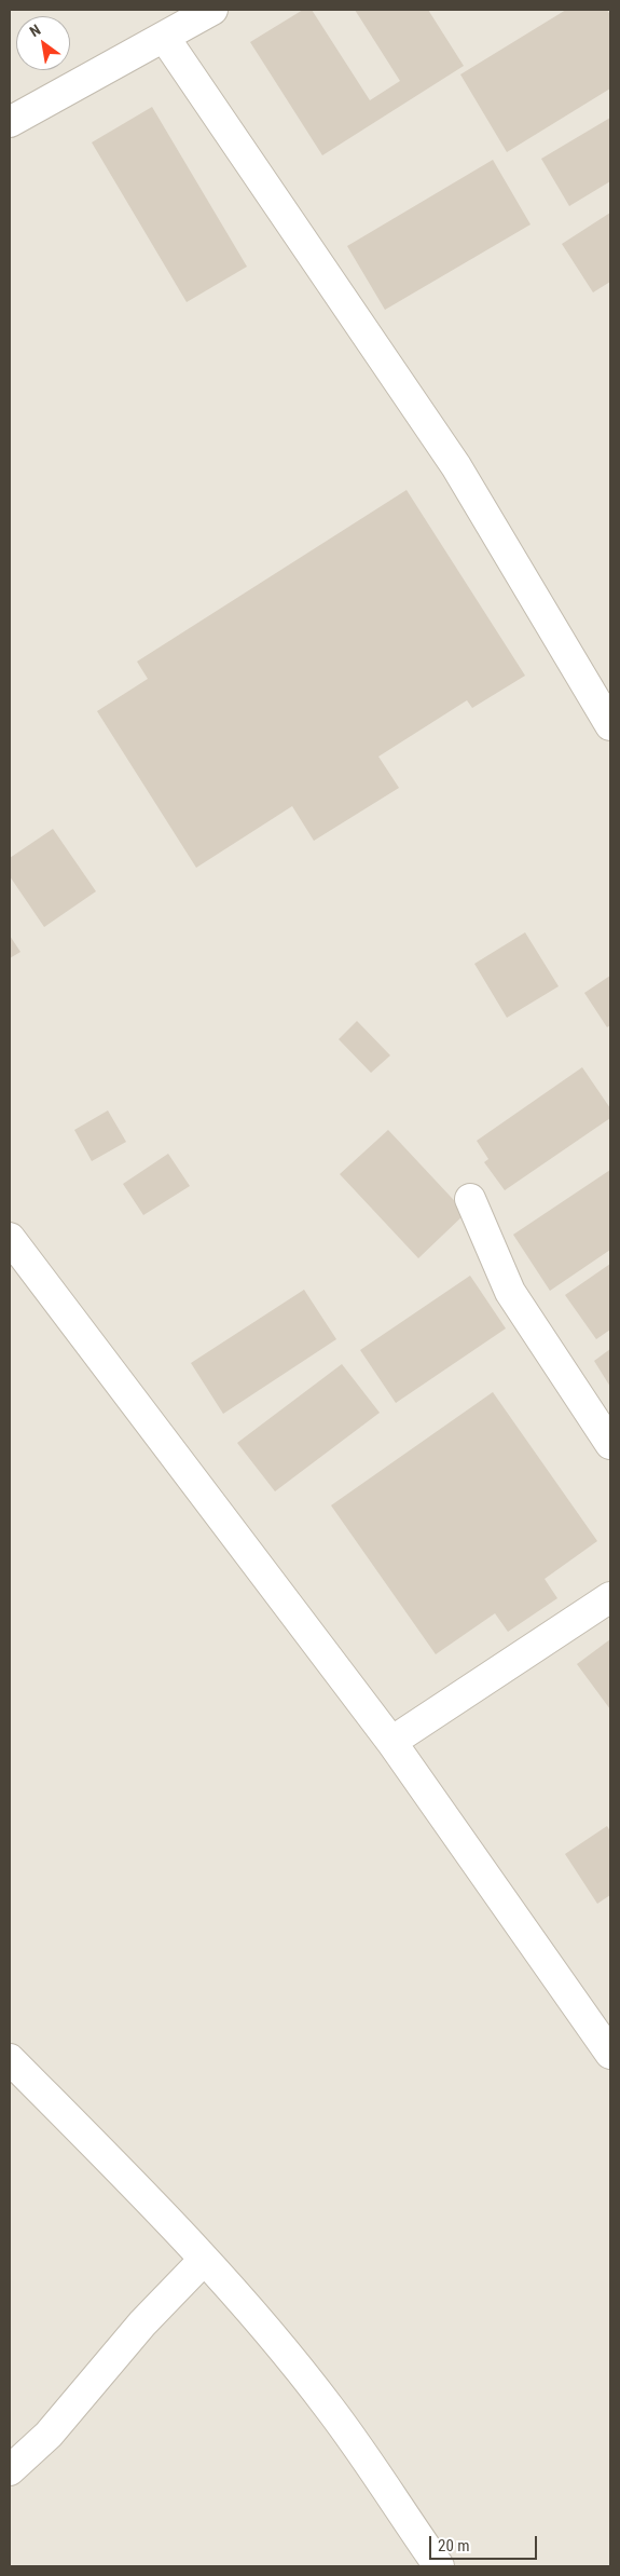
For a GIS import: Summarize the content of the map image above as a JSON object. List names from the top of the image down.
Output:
{
  "scale_bar": "20 m",
  "north": "top left"
}
